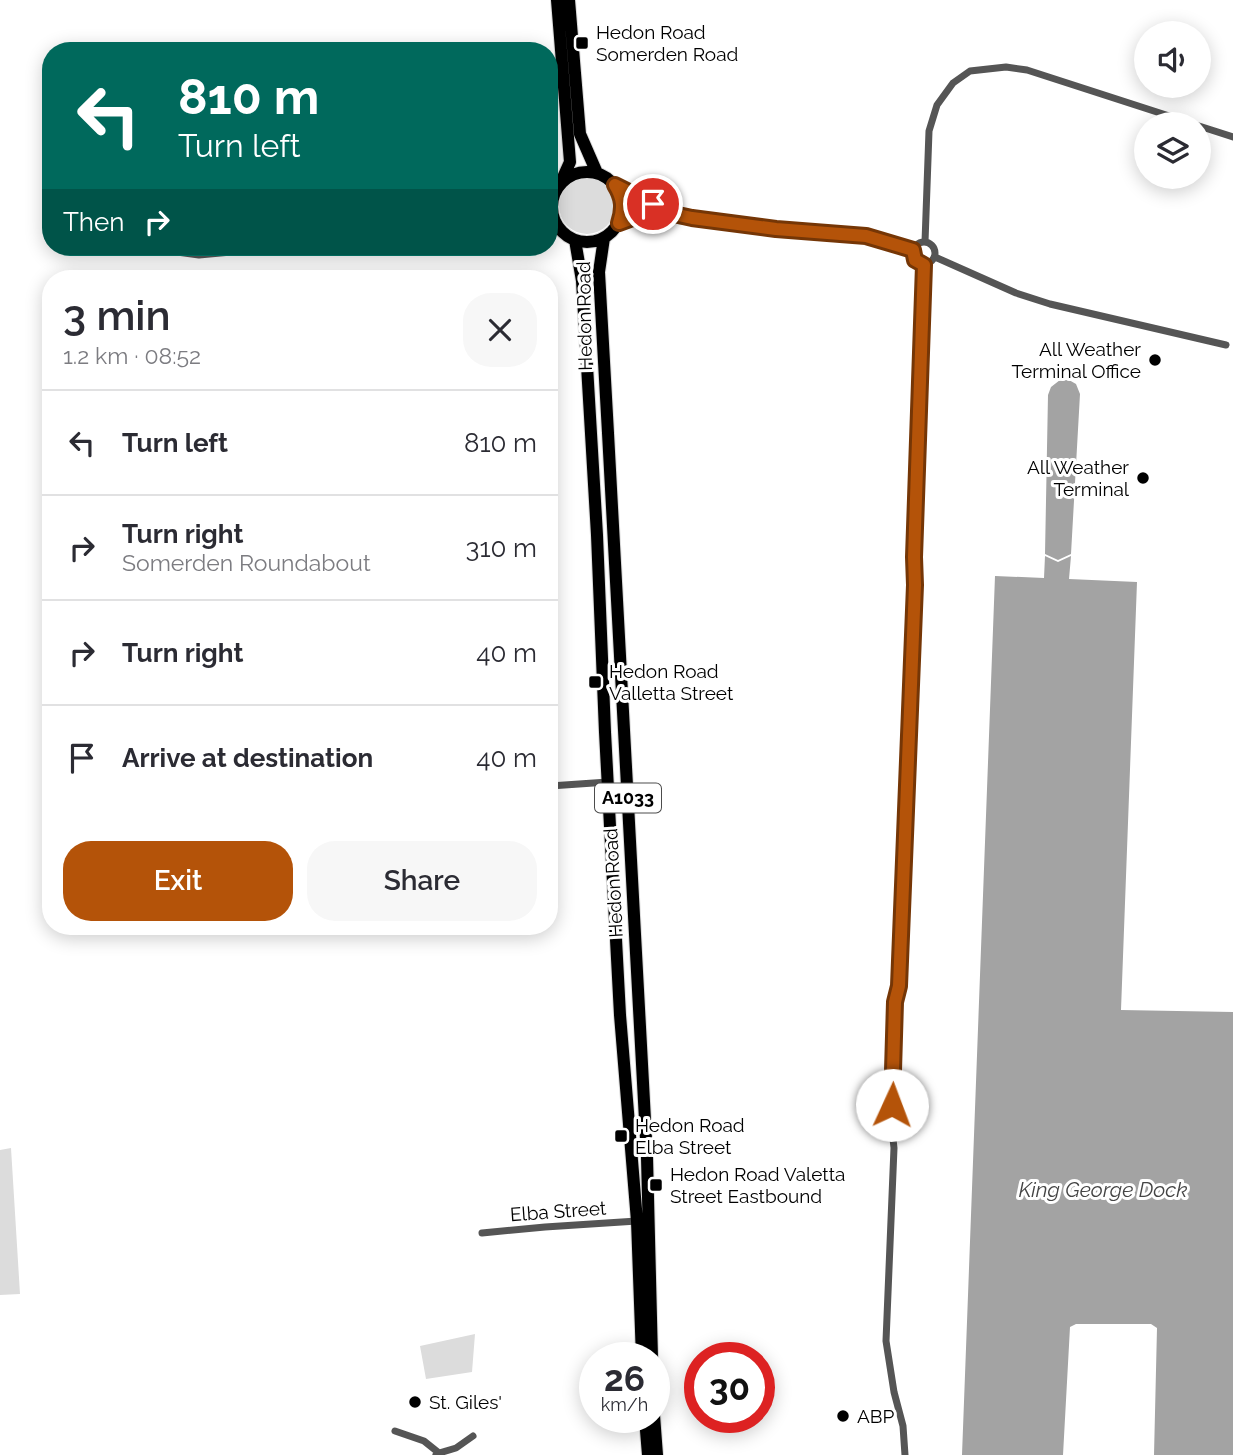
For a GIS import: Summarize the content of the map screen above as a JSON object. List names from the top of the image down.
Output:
{
  "streets": {
    "highway": ["Hedon Road", "A1033"],
    "street": ["Elba Street"]
  },
  "crossings": [
    ["Hedon Road", "Elba Street"]
  ],
  "water": ["King George Dock"],
  "places": {
    "transit": [
      "Hedon Road Somerden Road",
      "Hedon Road Valletta Street",
      "Hedon Road Elba Street",
      "Hedon Road Valetta Street Eastbound"
    ],
    "other": [
      "All Weather Terminal Office",
      "All Weather Terminal",
      "St. Giles'",
      "ABP"
    ]
  },
  "page": {
    "turn": ["810 m", "Turn left"],
    "then": "Then",
    "heading": ["3 min", "1.2 km · 08:52"],
    "list": [
      {
        "name": "Turn left",
        "value": "810 m"
      },
      {
        "name": "Turn right",
        "note": "Somerden Roundabout",
        "value": "310 m"
      },
      {
        "name": "Turn right",
        "value": "40 m"
      },
      {
        "name": "Arrive at destination",
        "value": "40 m"
      }
    ],
    "buttons": ["Exit", "Share"],
    "speed": "26 km/h",
    "limit": "30"
  }
}
